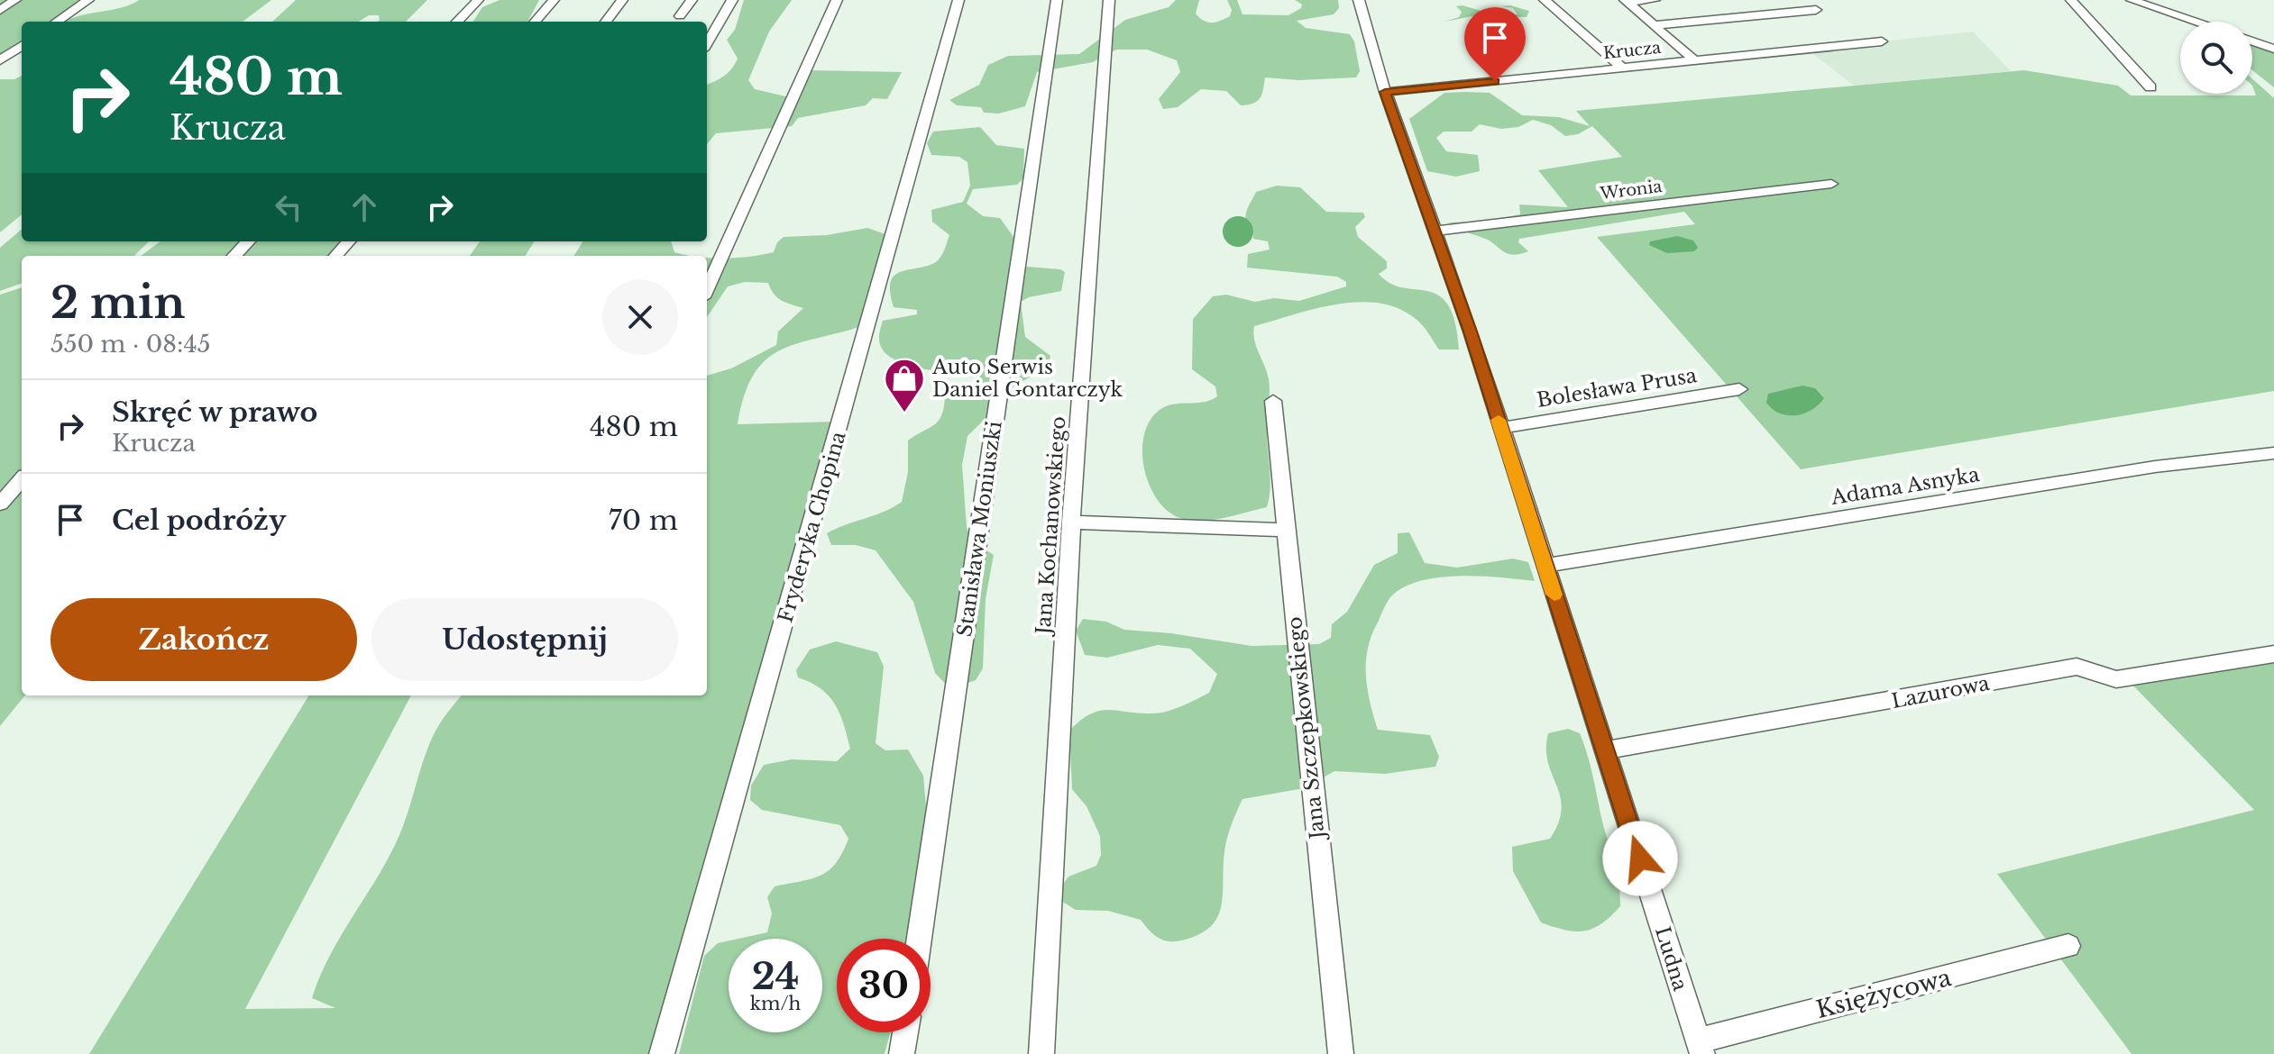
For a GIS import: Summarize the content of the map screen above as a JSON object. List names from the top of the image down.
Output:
{
  "streets": {
    "street": [
      "Krucza",
      "Wronia",
      "Bolesława Prusa",
      "Adama Asnyka",
      "Jana Kochanowskiego",
      "Fryderyka Chopina",
      "Stanisława Moniuszki",
      "Lazurowa",
      "Jana Szczepkowskiego",
      "Ludna",
      "Księżycowa"
    ]
  },
  "crossings": [
    ["Krucza", "Ludna"],
    ["Wronia", "Ludna"],
    ["Bolesława Prusa", "Ludna"],
    ["Adama Asnyka", "Ludna"],
    ["Lazurowa", "Ludna"],
    ["Ludna", "Księżycowa"]
  ],
  "places": {
    "shop": ["Auto Serwis Daniel Gontarczyk"]
  },
  "page": {
    "turn": ["480 m", "Krucza"],
    "heading": ["2 min", "550 m · 08:45"],
    "list": [
      {
        "name": "Skręć w prawo",
        "note": "Krucza",
        "value": "480 m"
      },
      {
        "name": "Cel podróży",
        "value": "70 m"
      }
    ],
    "buttons": ["Zakończ", "Udostępnij"],
    "speed": "24 km/h",
    "limit": "30"
  }
}
